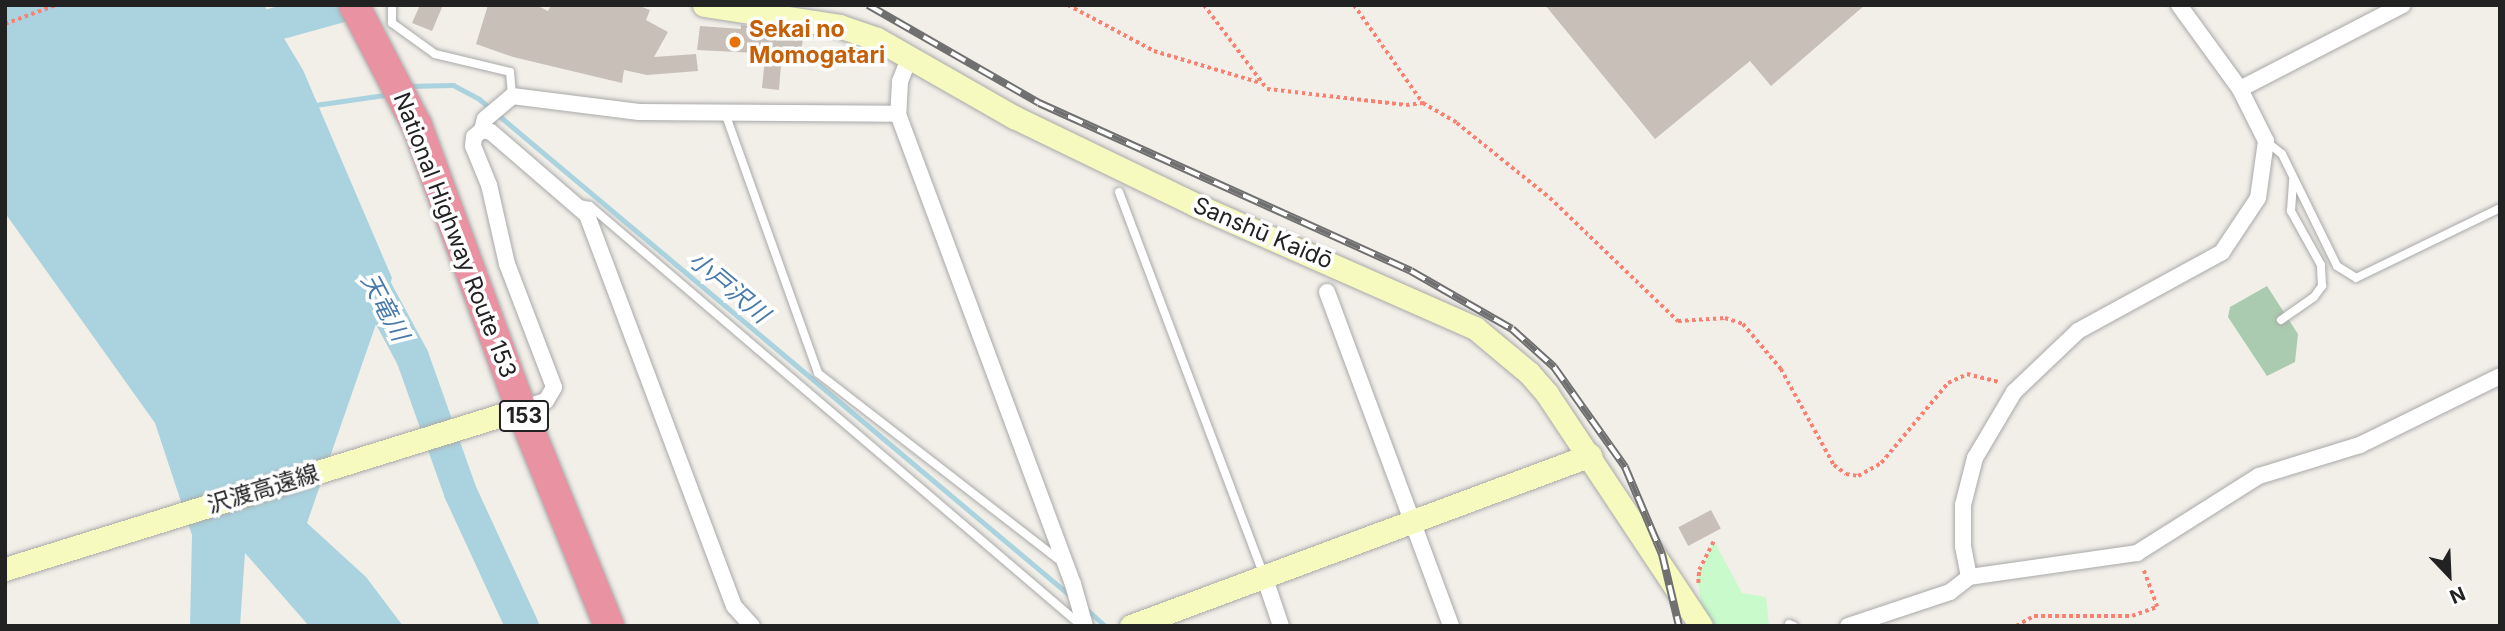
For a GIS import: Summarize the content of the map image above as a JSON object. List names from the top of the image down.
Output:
{
  "streets": {
    "highway": ["National Highway Route 153", "153"],
    "main road": ["Sanshū Kaidō", "沢渡高遠線"]
  },
  "crossings": [
    ["National Highway Route 153", "沢渡高遠線"]
  ],
  "water": ["小戸沢川", "天竜川"],
  "places": ["Sekai no Momogatari"],
  "north": "bottom right"
}
